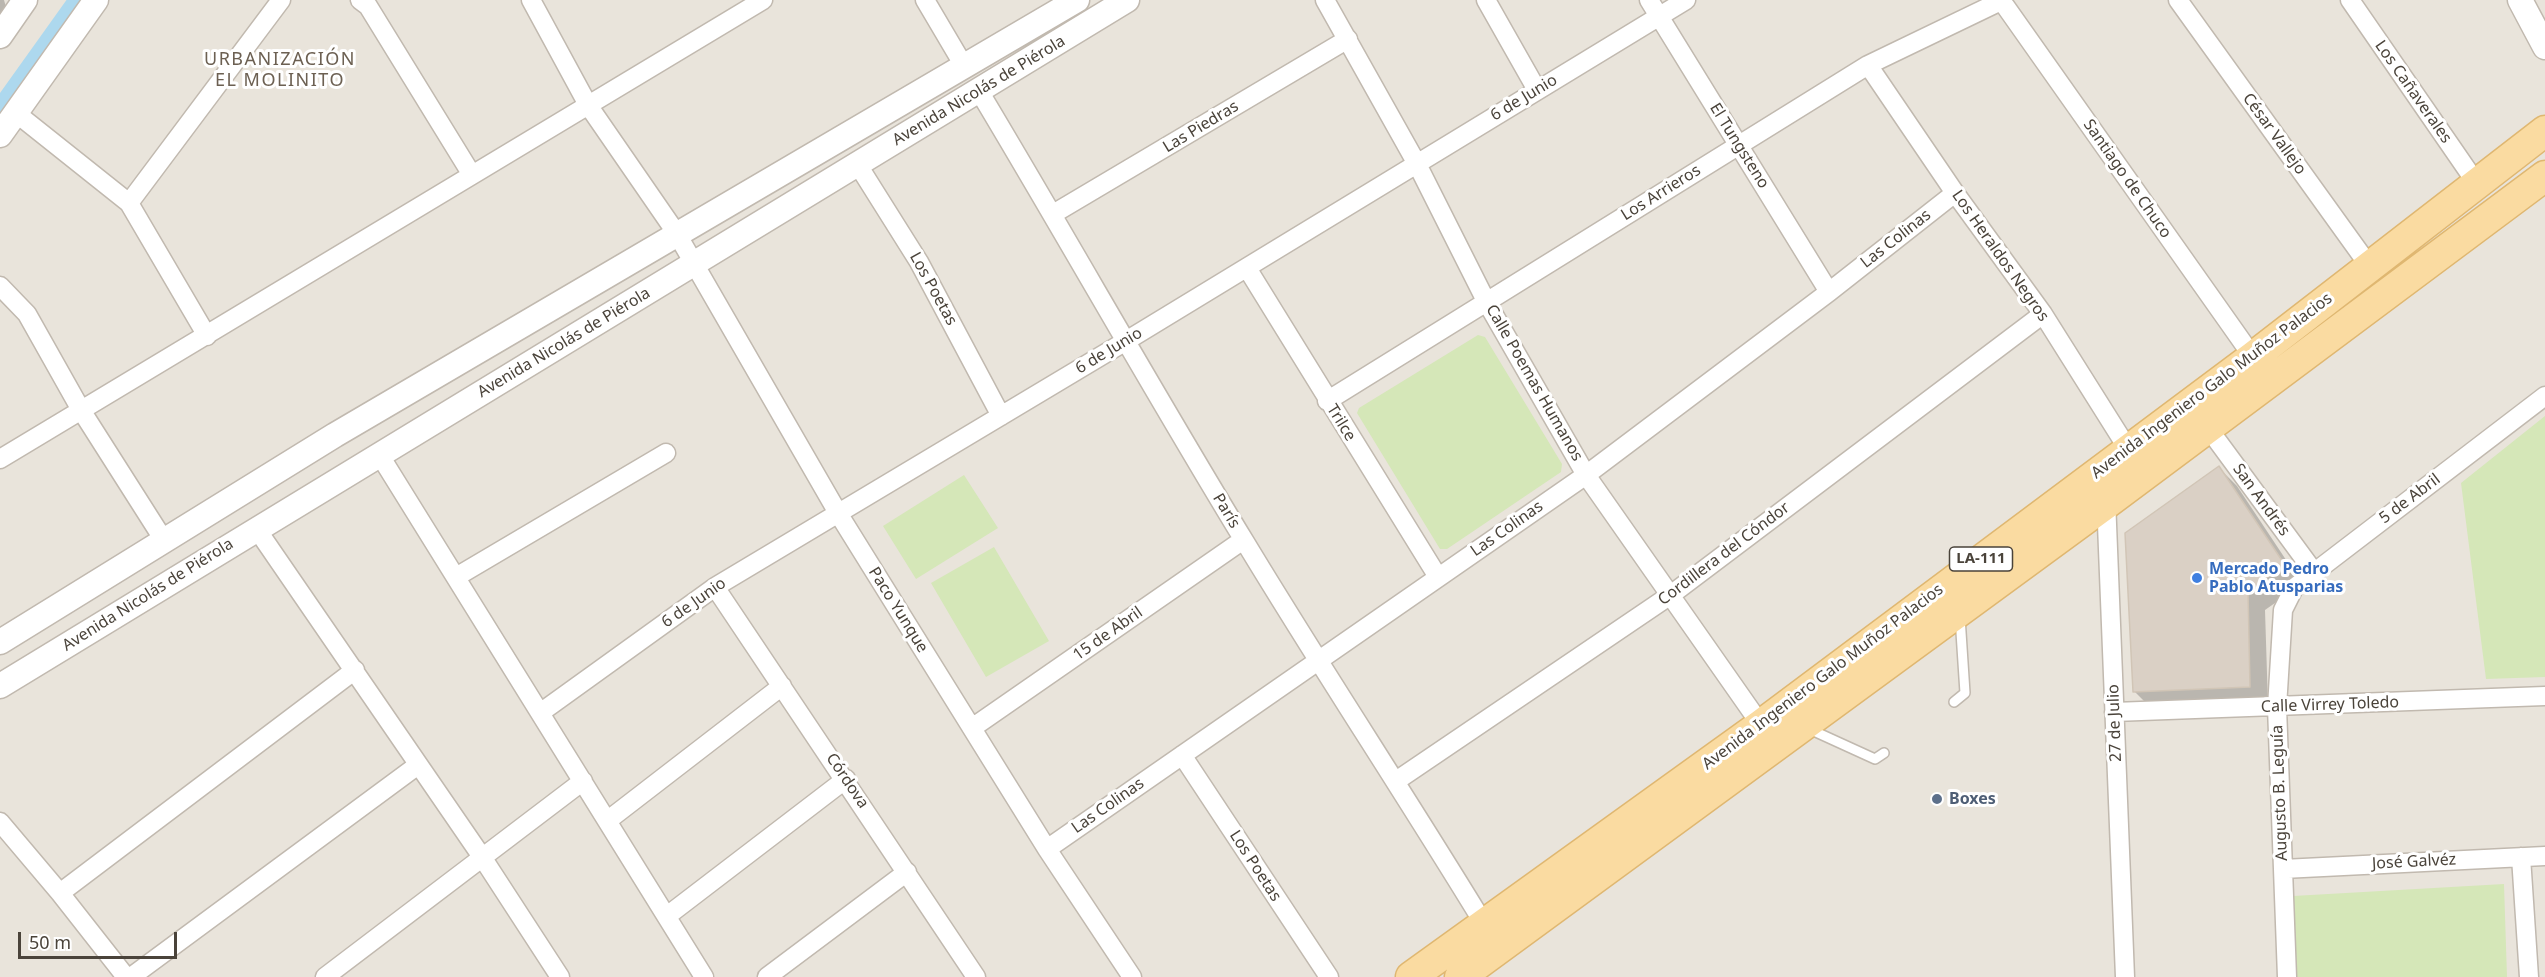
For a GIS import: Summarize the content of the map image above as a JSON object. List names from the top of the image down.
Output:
{
  "streets": {
    "main road": ["Avenida Ingeniero Galo Muñoz Palacios", "LA-111"],
    "street": [
      "Avenida Nicolás de Piérola",
      "Los Cañaverales",
      "6 de Junio",
      "Las Piedras",
      "César Vallejo",
      "El Tungsteno",
      "Santiago de Chuco",
      "Los Arrieros",
      "Las Colinas",
      "Los Heraldos Negros",
      "Los Poetas",
      "Calle Poemas Humanos",
      "Trilce",
      "5 de Abril",
      "San Andrés",
      "París",
      "Cordillera del Cóndor",
      "Paco Yunque",
      "15 de Abril",
      "Calle Virrey Toledo",
      "27 de Julio",
      "Córdova",
      "Augusto B. Leguía",
      "José Galvéz"
    ]
  },
  "crossings": [
    ["Avenida Nicolás de Piérola", "Los Poetas"],
    ["Avenida Nicolás de Piérola", "París"],
    ["Avenida Nicolás de Piérola", "Paco Yunque"],
    ["Los Cañaverales", "Avenida Ingeniero Galo Muñoz Palacios"],
    ["6 de Junio", "El Tungsteno"],
    ["6 de Junio", "Los Poetas"],
    ["6 de Junio", "Calle Poemas Humanos"],
    ["6 de Junio", "Trilce"],
    ["6 de Junio", "París"],
    ["6 de Junio", "Paco Yunque"],
    ["6 de Junio", "Córdova"],
    ["Las Piedras", "Calle Poemas Humanos"],
    ["Las Piedras", "París"],
    ["César Vallejo", "Avenida Ingeniero Galo Muñoz Palacios"],
    ["El Tungsteno", "Los Arrieros"],
    ["El Tungsteno", "Las Colinas"],
    ["Santiago de Chuco", "Los Arrieros"],
    ["Santiago de Chuco", "Avenida Ingeniero Galo Muñoz Palacios"],
    ["Los Arrieros", "Los Heraldos Negros"],
    ["Los Arrieros", "Calle Poemas Humanos"],
    ["Los Arrieros", "Trilce"],
    ["Las Colinas", "Los Heraldos Negros"],
    ["Las Colinas", "Los Poetas"],
    ["Las Colinas", "Calle Poemas Humanos"],
    ["Las Colinas", "Trilce"],
    ["Las Colinas", "París"],
    ["Las Colinas", "Paco Yunque"],
    ["Los Heraldos Negros", "Avenida Ingeniero Galo Muñoz Palacios"],
    ["Los Heraldos Negros", "Cordillera del Cóndor"],
    ["Calle Poemas Humanos", "Avenida Ingeniero Galo Muñoz Palacios"],
    ["Calle Poemas Humanos", "Cordillera del Cóndor"],
    ["Avenida Ingeniero Galo Muñoz Palacios", "San Andrés"],
    ["Avenida Ingeniero Galo Muñoz Palacios", "París"],
    ["Avenida Ingeniero Galo Muñoz Palacios", "27 de Julio"],
    ["5 de Abril", "San Andrés"],
    ["5 de Abril", "Augusto B. Leguía"],
    ["París", "Cordillera del Cóndor"],
    ["París", "15 de Abril"],
    ["Paco Yunque", "15 de Abril"],
    ["Calle Virrey Toledo", "27 de Julio"],
    ["Calle Virrey Toledo", "Augusto B. Leguía"],
    ["Augusto B. Leguía", "José Galvéz"]
  ],
  "districts": ["URBANIZACIÓN EL MOLINITO"],
  "places": ["Mercado Pedro Pablo Atusparias", "Boxes"],
  "scale_bar": "50 m"
}
